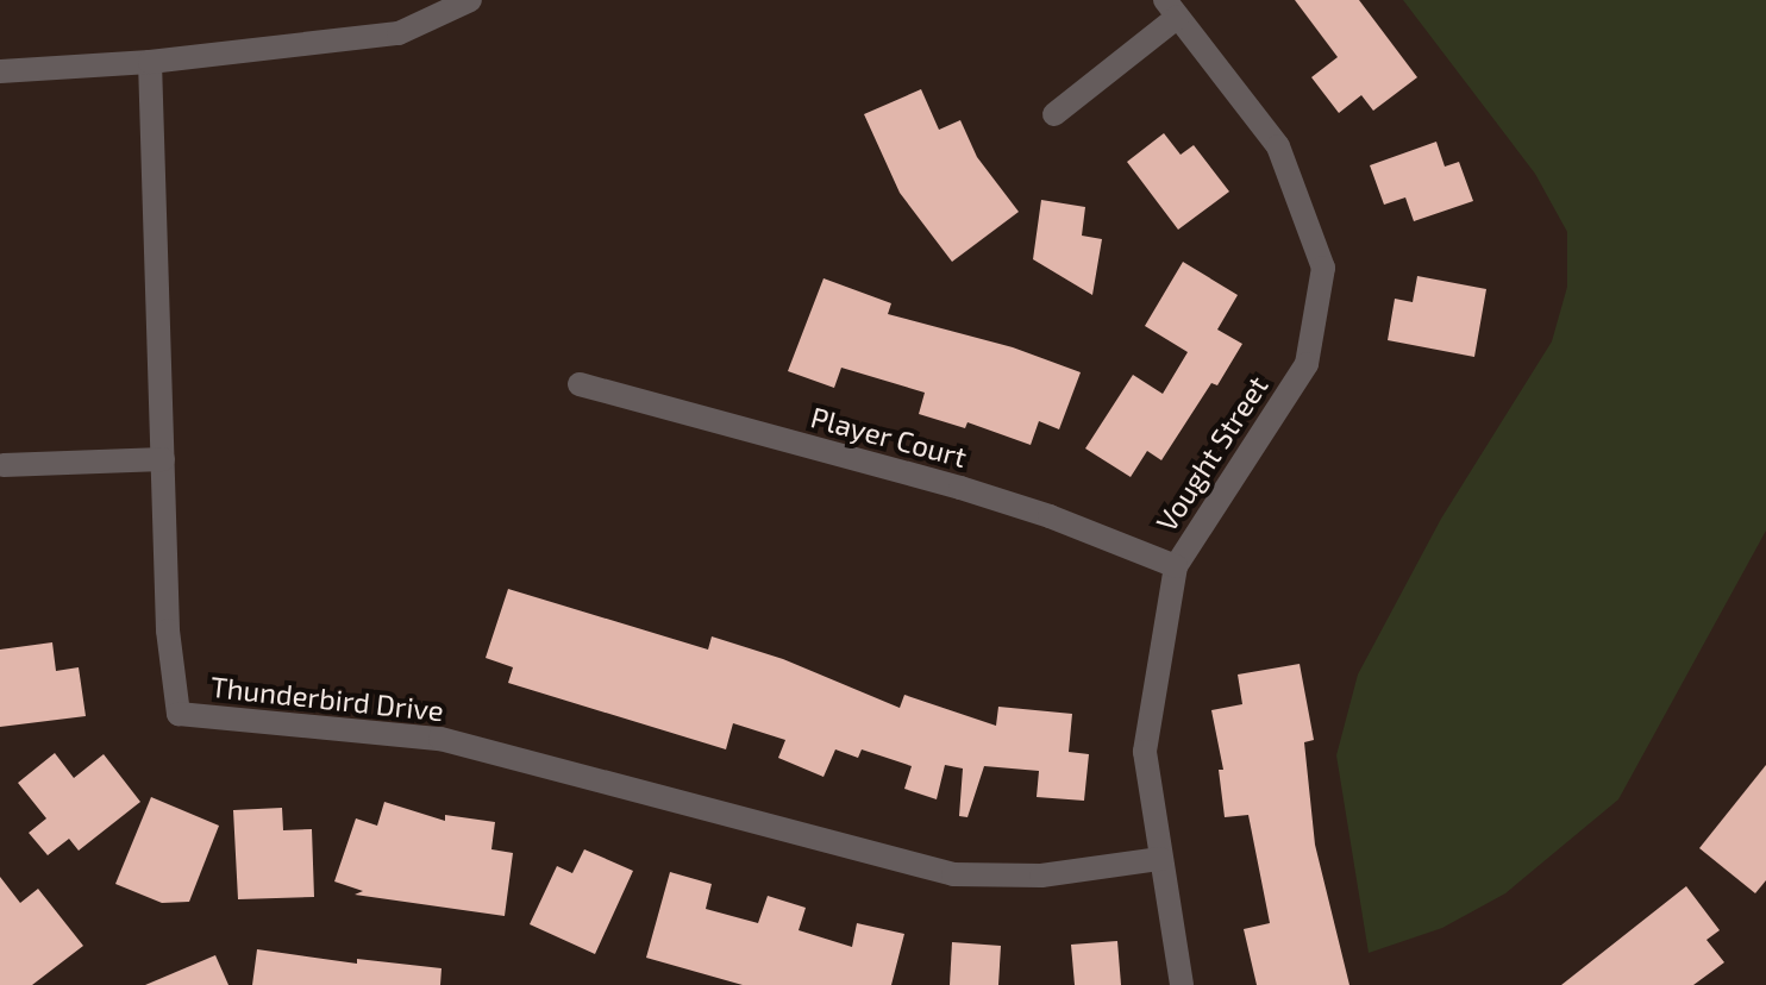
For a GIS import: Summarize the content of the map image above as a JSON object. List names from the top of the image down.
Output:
{
  "streets": {
    "street": ["Player Court", "Vought Street", "Thunderbird Drive"]
  },
  "crossings": [
    ["Player Court", "Vought Street"],
    ["Vought Street", "Thunderbird Drive"]
  ]
}
